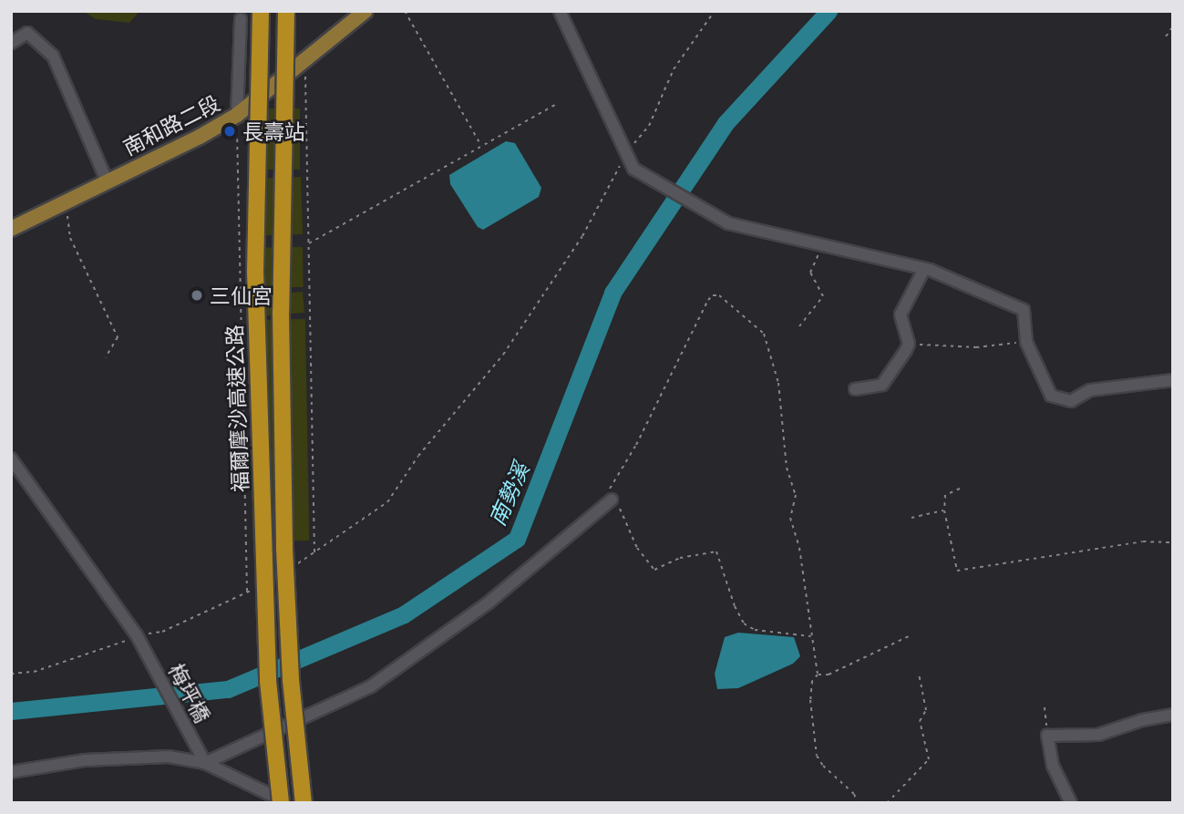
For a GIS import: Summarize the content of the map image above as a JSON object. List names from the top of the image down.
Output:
{
  "streets": {
    "highway": ["福爾摩沙高速公路"],
    "main road": ["南和路二段"],
    "street": ["梅坪橋"]
  },
  "water": ["南勢溪"],
  "places": ["長壽站", "三仙宮"]
}
